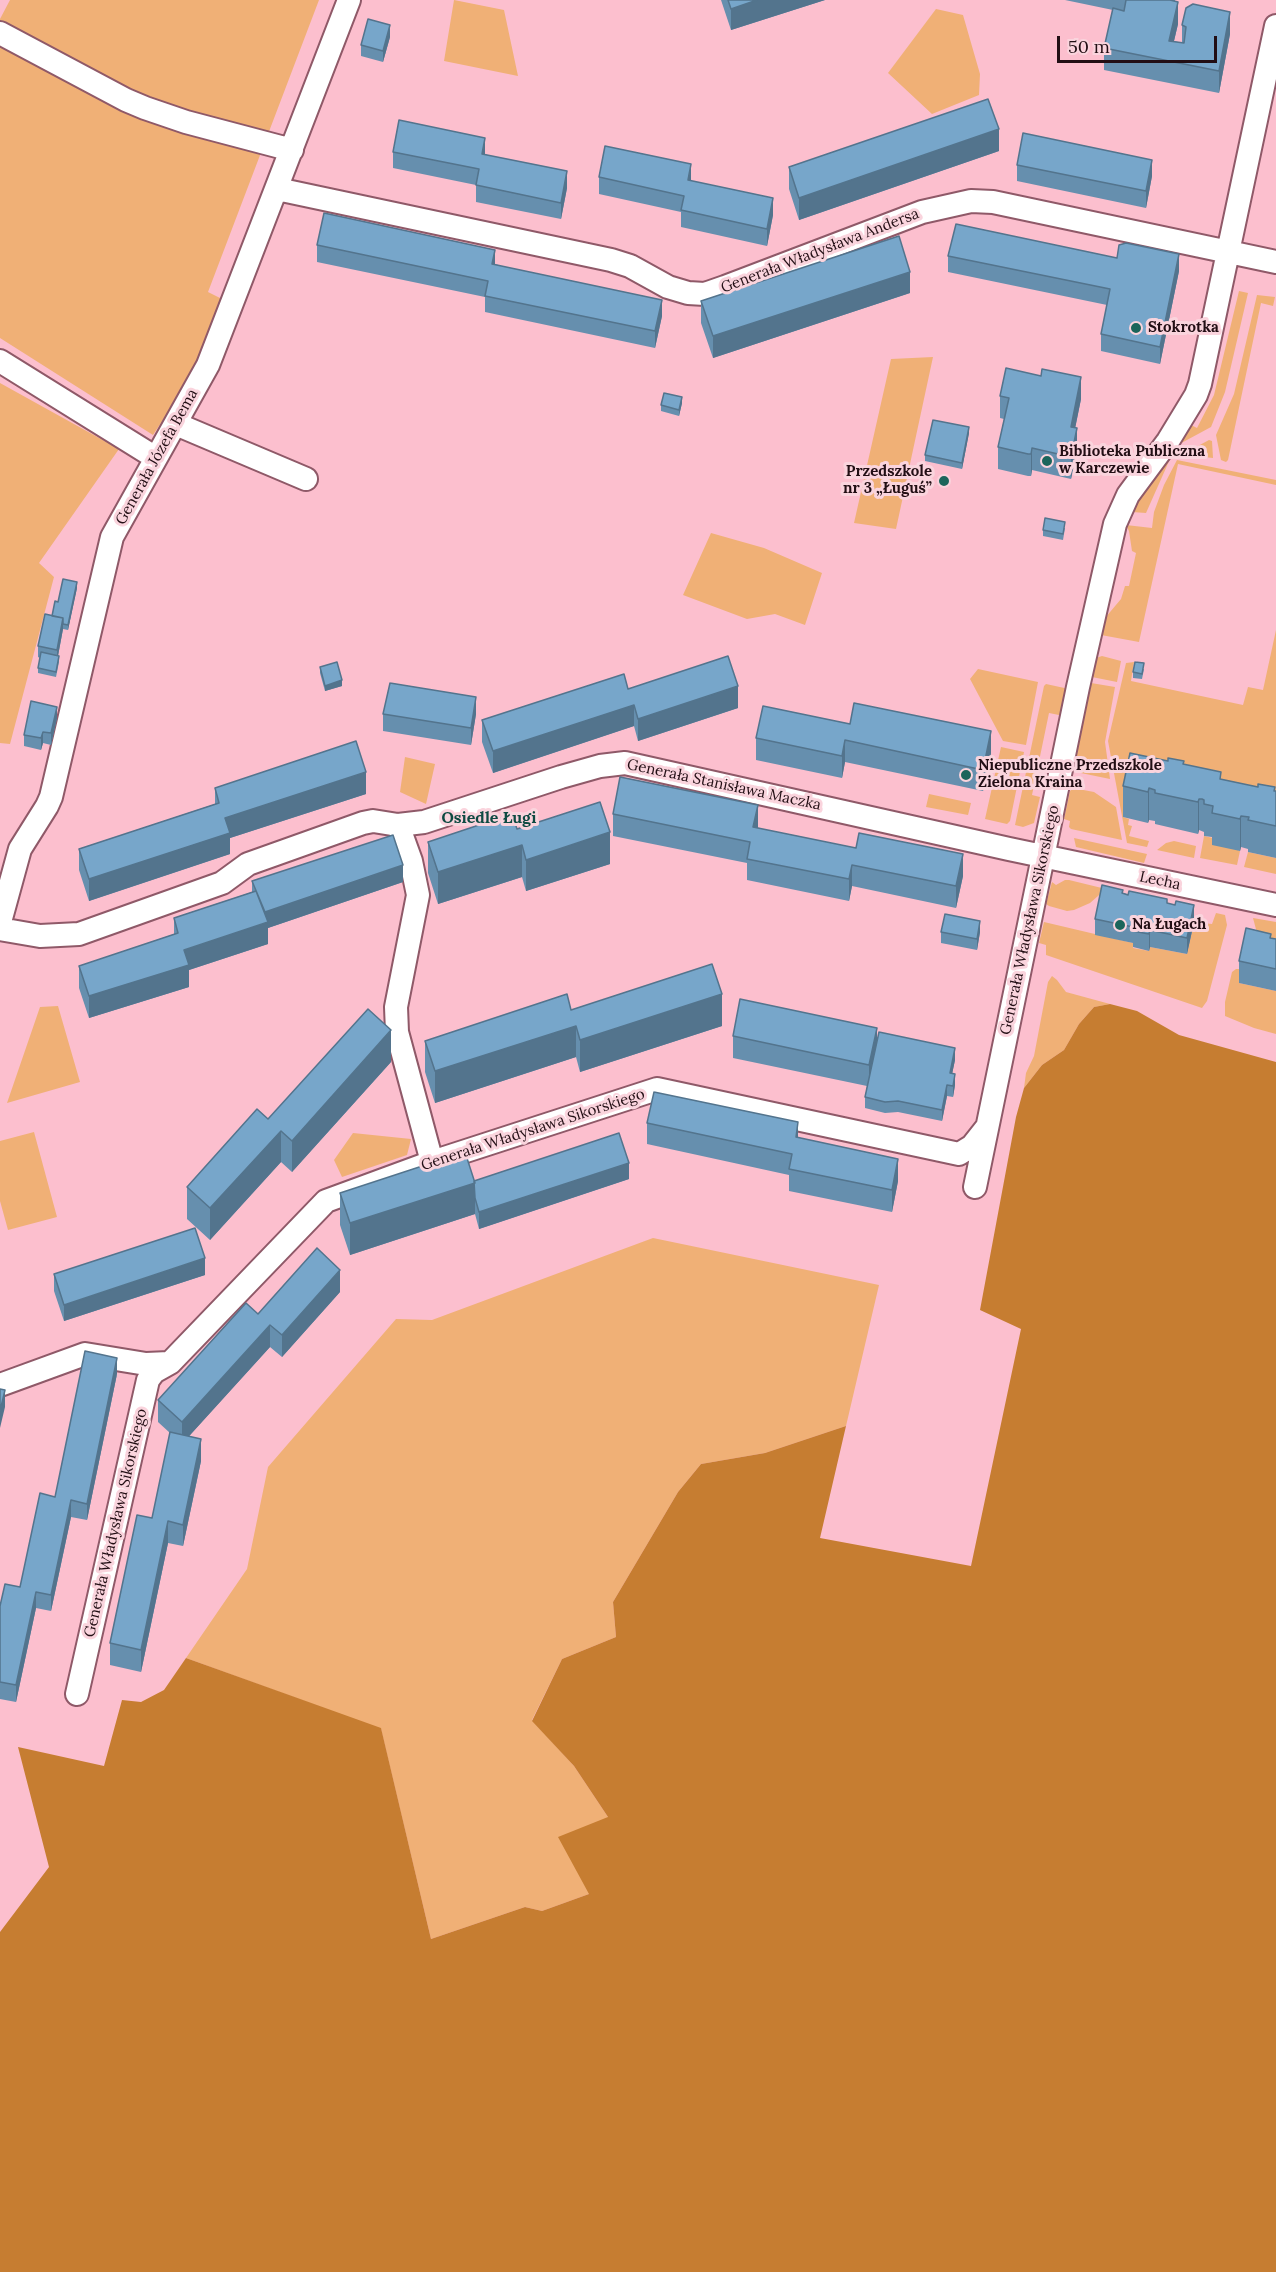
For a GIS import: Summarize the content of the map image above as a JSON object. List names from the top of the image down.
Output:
{
  "streets": {
    "street": [
      "Generała Władysława Andersa",
      "Generała Józefa Bema",
      "Generała Stanisława Maczka",
      "Lecha",
      "Generała Władysława Sikorskiego"
    ]
  },
  "crossings": [
    ["Generała Władysława Andersa", "Generała Józefa Bema"],
    ["Generała Władysława Andersa", "Generała Władysława Sikorskiego"],
    ["Generała Stanisława Maczka", "Lecha"],
    ["Generała Stanisława Maczka", "Generała Władysława Sikorskiego"],
    ["Lecha", "Generała Władysława Sikorskiego"]
  ],
  "districts": ["Osiedle Ługi"],
  "places": [
    "Stokrotka",
    "Biblioteka Publiczna w Karczewie",
    "Przedszkole nr 3 „Ługuś”",
    "Niepubliczne Przedszkole Zielona Kraina",
    "Na Ługach"
  ],
  "scale_bar": "50 m"
}
